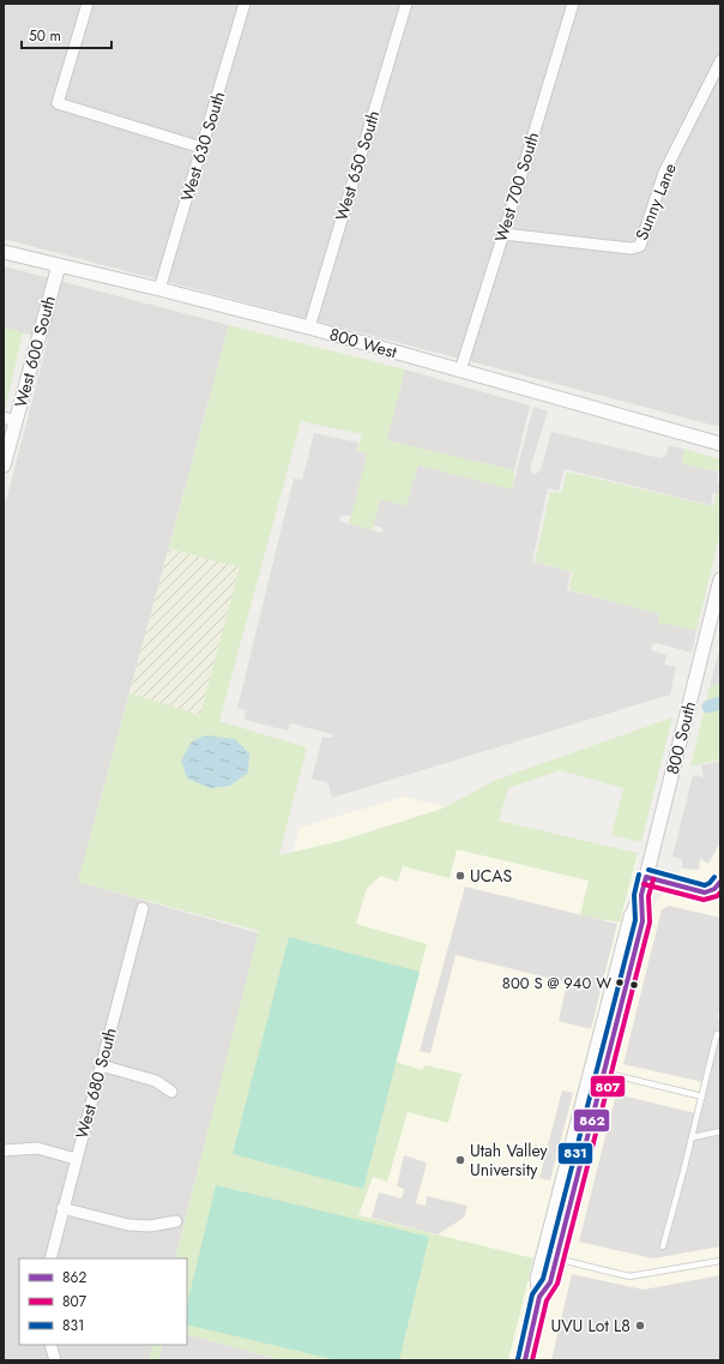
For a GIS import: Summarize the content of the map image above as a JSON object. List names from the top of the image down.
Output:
{
  "streets": {
    "street": [
      "West 630 South",
      "West 650 South",
      "West 700 South",
      "Sunny Lane",
      "800 West",
      "West 600 South",
      "800 South",
      "West 680 South"
    ]
  },
  "crossings": [
    ["West 630 South", "800 West"],
    ["West 650 South", "800 West"],
    ["West 700 South", "Sunny Lane"],
    ["West 700 South", "800 West"],
    ["800 West", "West 600 South"]
  ],
  "places": [
    "UCAS",
    "800 S @ 940 W",
    "Utah Valley University",
    "UVU Lot L8"
  ],
  "lines": ["transit line 831", "transit line 862", "transit line 807"],
  "legend": ["862", "807", "831"],
  "scale_bar": "50 m"
}
